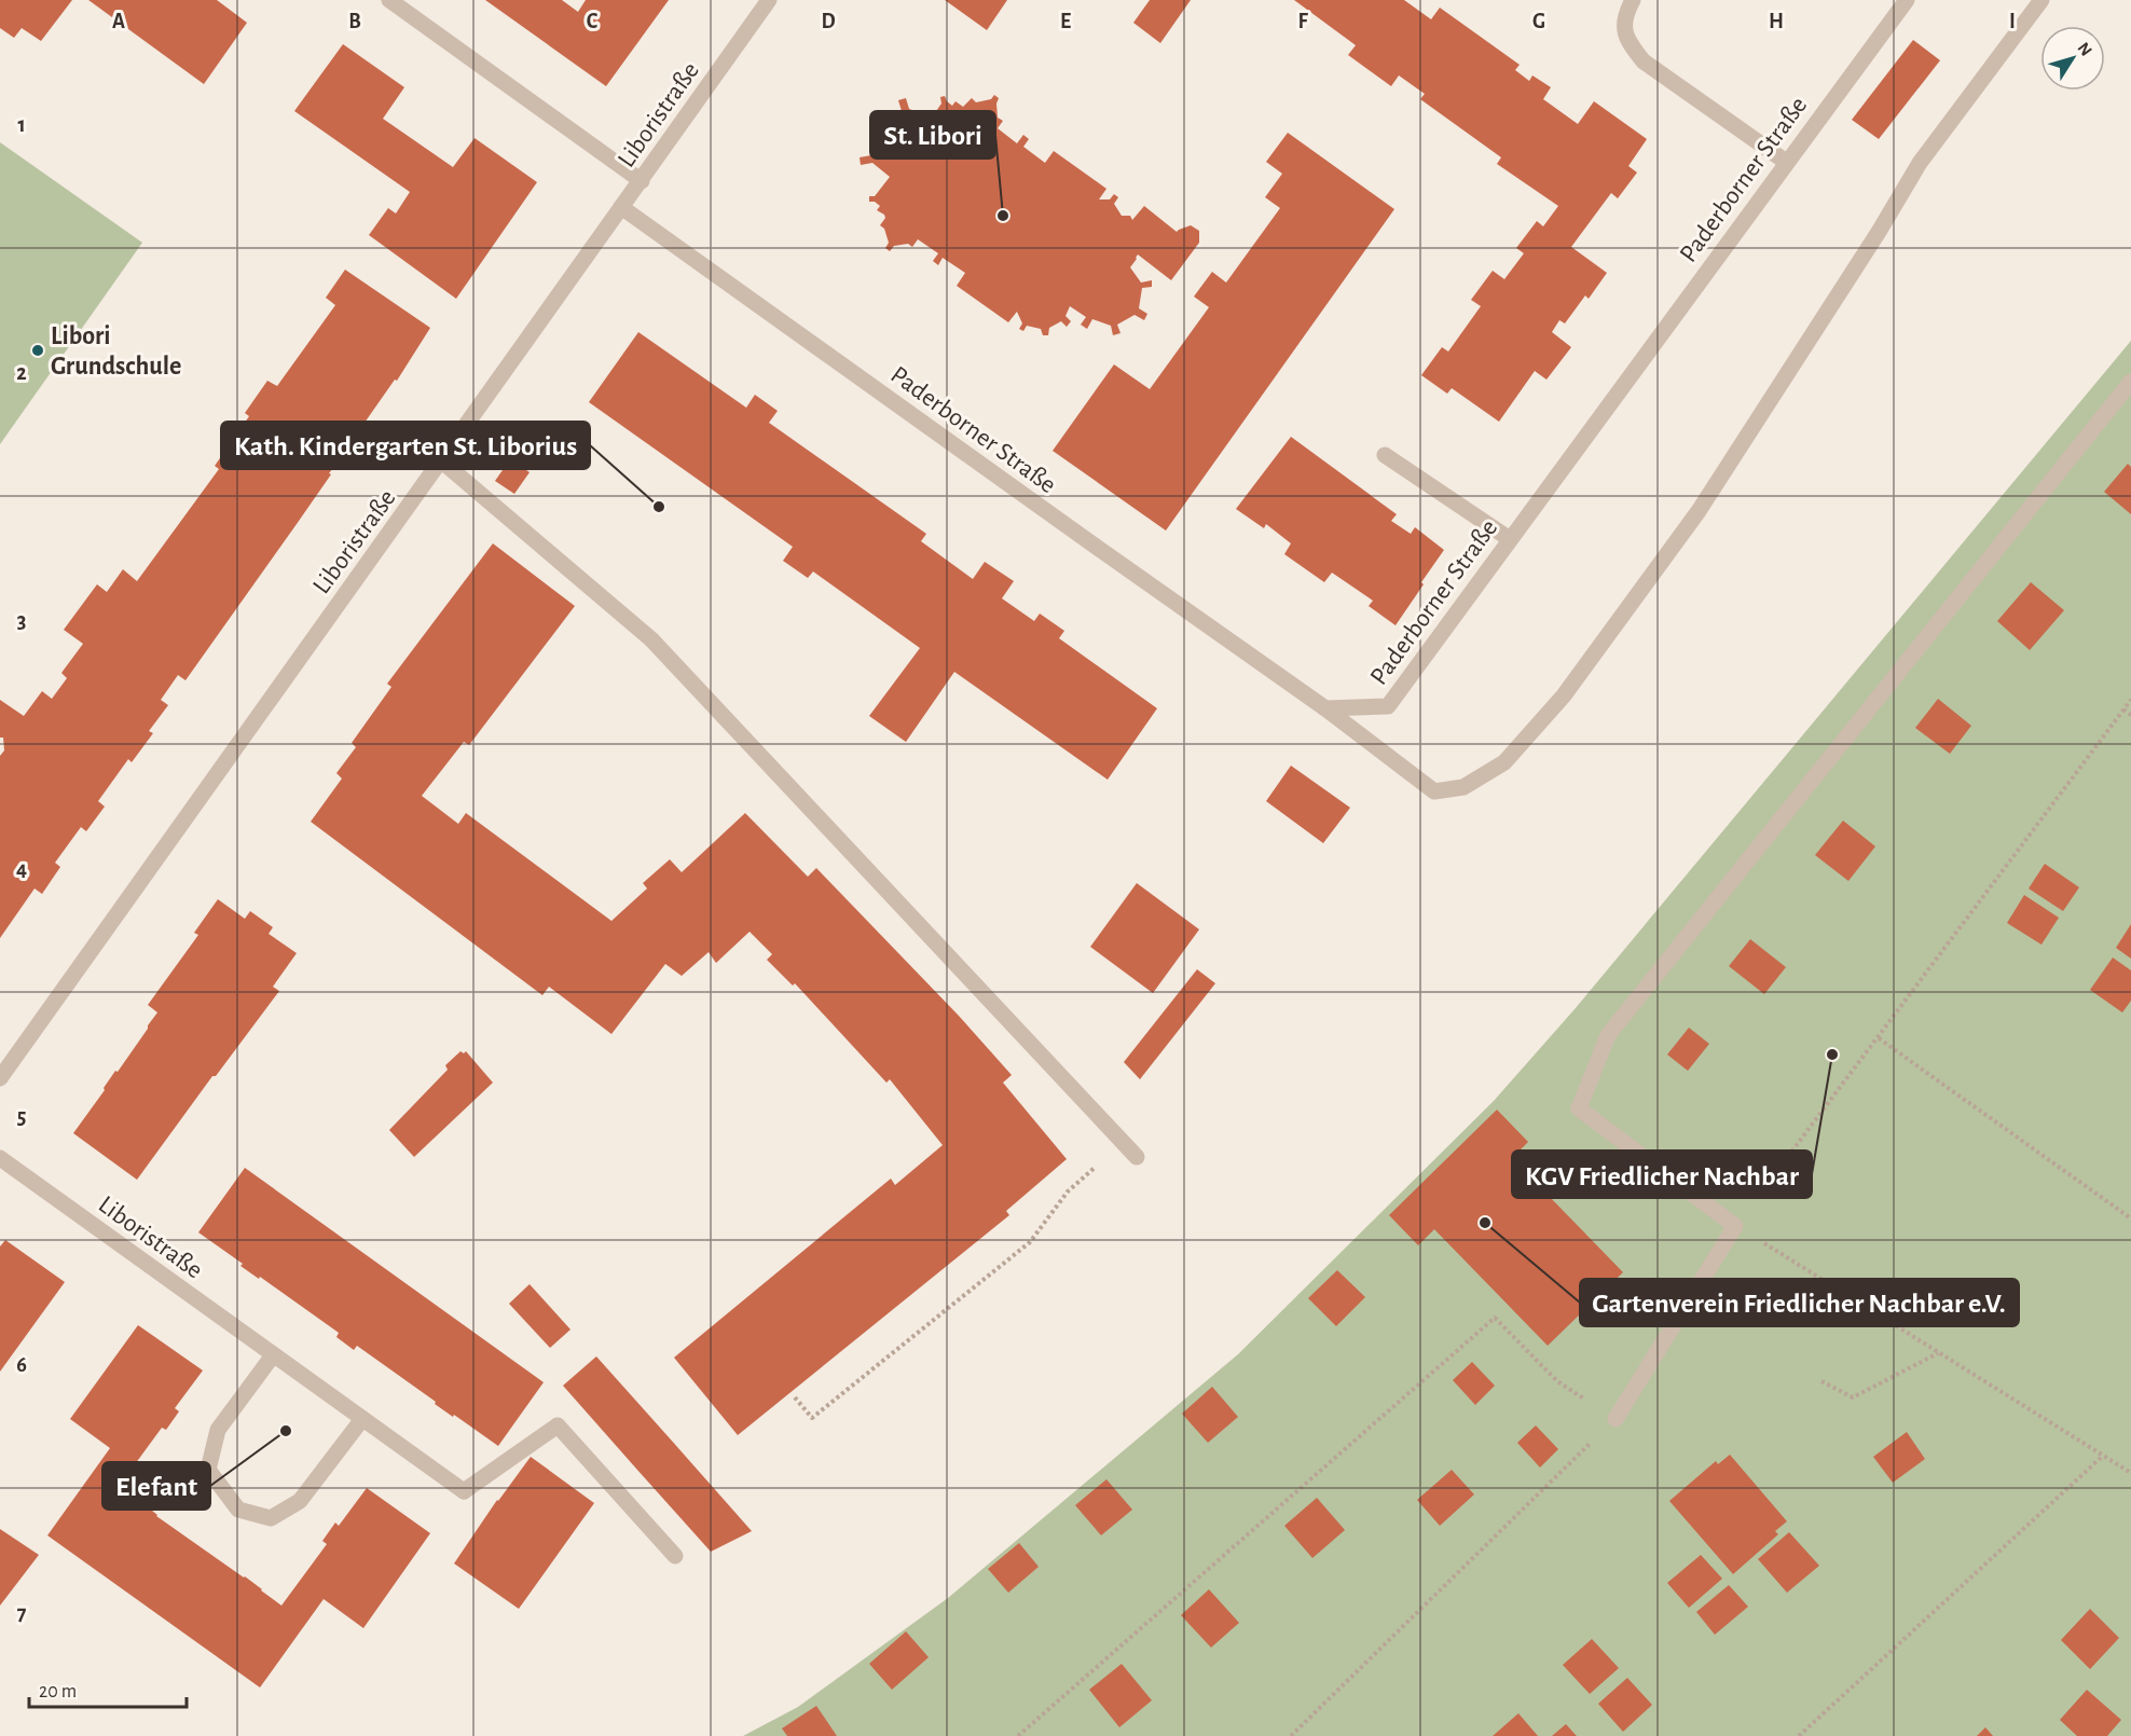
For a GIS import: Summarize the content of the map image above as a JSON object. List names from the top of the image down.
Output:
{
  "streets": {
    "street": ["Liboristraße", "Paderborner Straße"]
  },
  "crossings": [
    ["Liboristraße", "Paderborner Straße"]
  ],
  "places": [
    "St. Libori",
    "Libori Grundschule",
    "Kath. Kindergarten St. Liborius",
    "KGV Friedlicher Nachbar",
    "Gartenverein Friedlicher Nachbar e.V.",
    "Elefant"
  ],
  "scale_bar": "20 m",
  "north": "top right",
  "grid": {
    "columns": [
      "A",
      "B",
      "C",
      "D",
      "E",
      "F",
      "G",
      "H",
      "I"
    ],
    "rows": [
      "1",
      "2",
      "3",
      "4",
      "5",
      "6",
      "7"
    ]
  }
}
